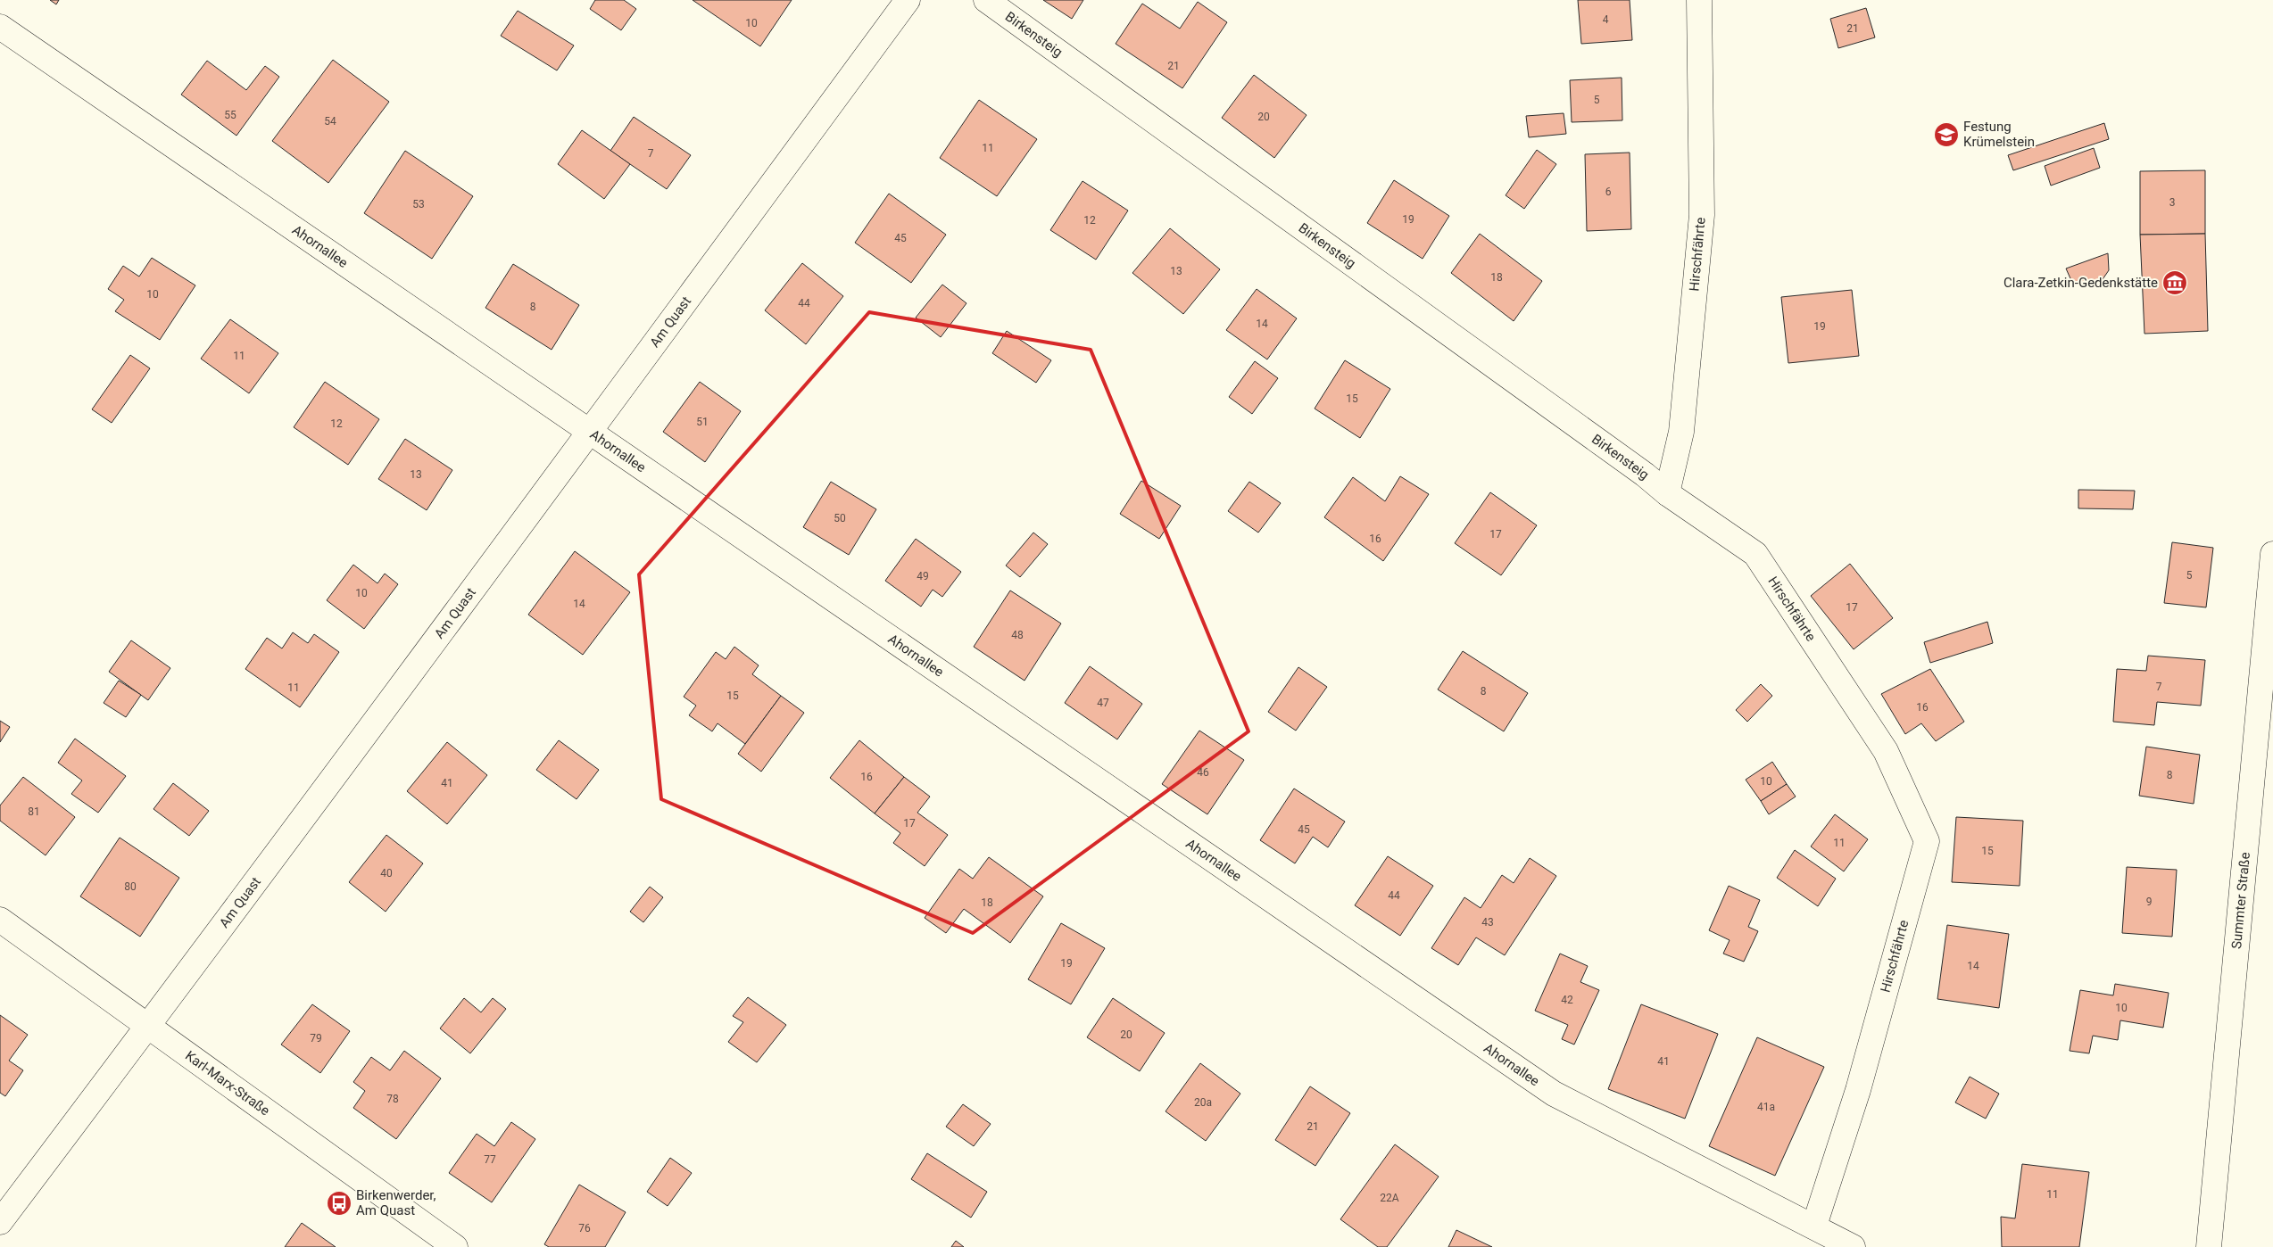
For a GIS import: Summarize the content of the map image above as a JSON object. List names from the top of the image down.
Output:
{
  "streets": {
    "street": [
      "Birkensteig",
      "Ahornallee",
      "Hirschfährte",
      "Am Quast",
      "Summter Straße",
      "Karl-Marx-Straße"
    ]
  },
  "crossings": [
    ["Birkensteig", "Hirschfährte"],
    ["Ahornallee", "Hirschfährte"],
    ["Ahornallee", "Am Quast"],
    ["Am Quast", "Karl-Marx-Straße"]
  ],
  "places": {
    "school or university": ["Festung Krümelstein"],
    "museum": ["Clara-Zetkin-Gedenkstätte"],
    "bus stop": ["Birkenwerder, Am Quast"]
  },
  "house_numbers": [
    "4",
    "10",
    "21",
    "21",
    "5",
    "55",
    "20",
    "54",
    "11",
    "7",
    "6",
    "3",
    "53",
    "19",
    "12",
    "45",
    "13",
    "18",
    "10",
    "44",
    "8",
    "14",
    "19",
    "11",
    "15",
    "51",
    "12",
    "13",
    "50",
    "17",
    "16",
    "5",
    "49",
    "10",
    "14",
    "17",
    "48",
    "7",
    "11",
    "8",
    "15",
    "47",
    "16",
    "46",
    "8",
    "16",
    "10",
    "41",
    "81",
    "17",
    "45",
    "11",
    "15",
    "40",
    "80",
    "44",
    "9",
    "18",
    "43",
    "19",
    "14",
    "42",
    "10",
    "20",
    "79",
    "41",
    "78",
    "20a",
    "41a",
    "21",
    "77",
    "11",
    "22A",
    "76"
  ]
}
